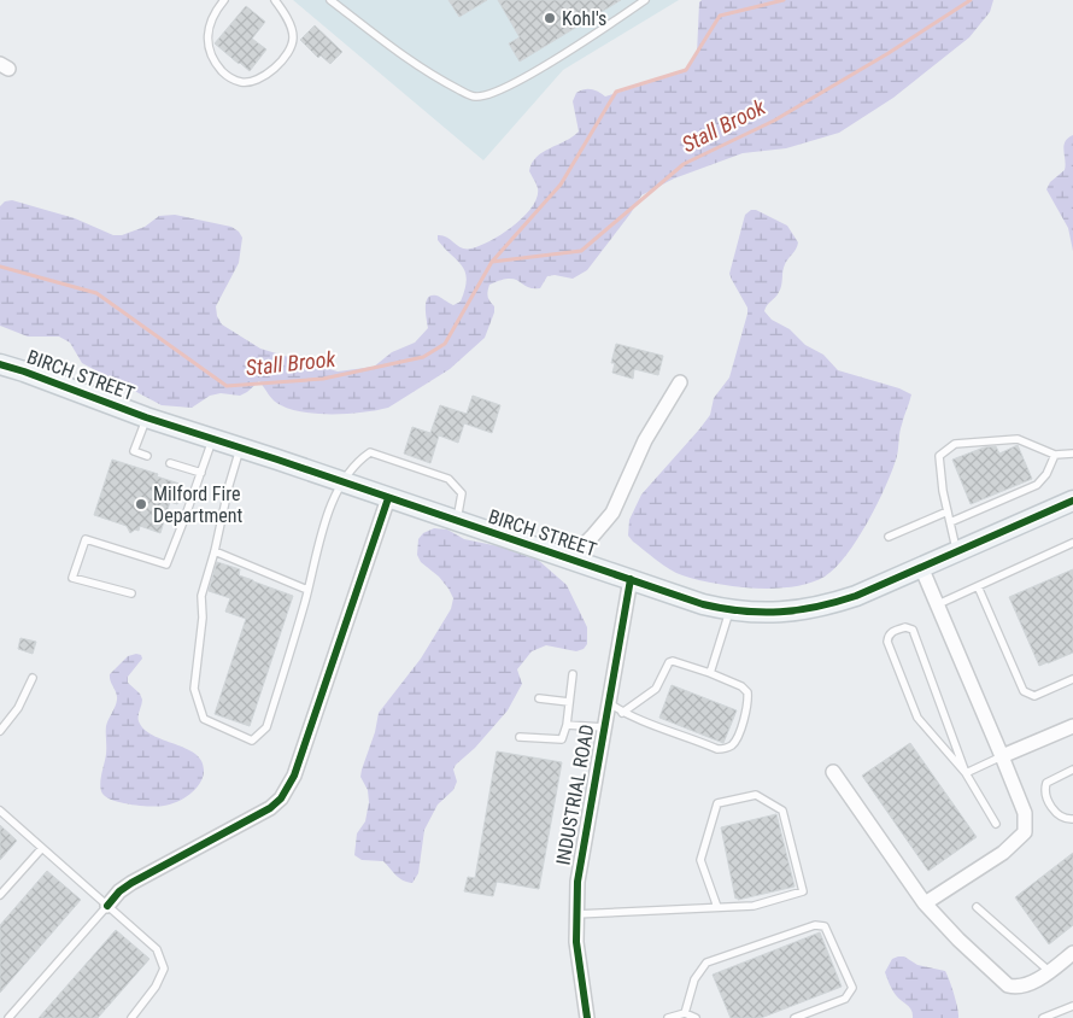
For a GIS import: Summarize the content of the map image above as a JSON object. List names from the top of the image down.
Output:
{
  "streets": {
    "street": ["BIRCH STREET", "INDUSTRIAL ROAD"]
  },
  "crossings": [
    ["BIRCH STREET", "INDUSTRIAL ROAD"]
  ],
  "water": ["Stall Brook"],
  "places": ["Kohl's", "Milford Fire Department"]
}
